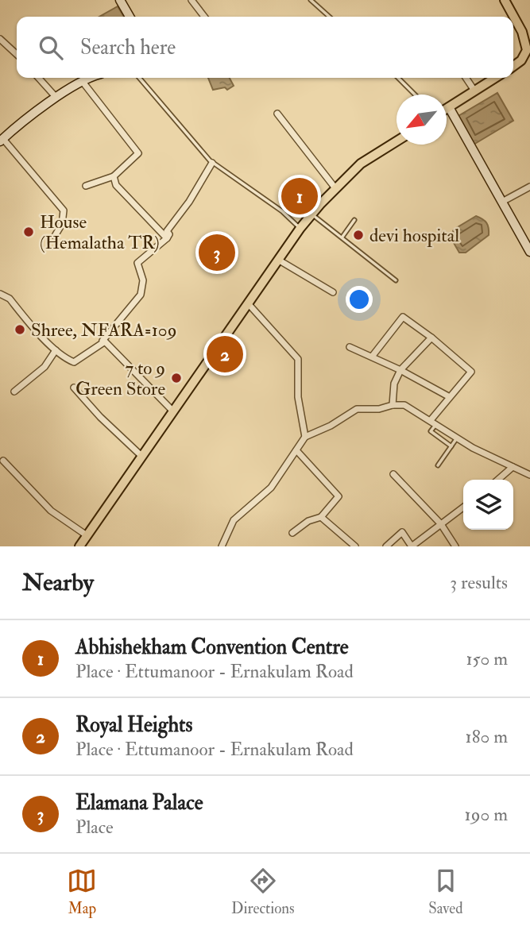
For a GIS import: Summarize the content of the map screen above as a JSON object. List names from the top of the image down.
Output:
{
  "places": [
    "House (Hemalatha TR)",
    "devi hospital",
    "Shree, NFARA=109",
    "7 to 9 Green Store"
  ],
  "north": "bottom left",
  "page": {
    "search": "Search here",
    "pins": ["1", "3", "2"],
    "heading": ["Nearby", "3 results"],
    "list": [
      {
        "mark": "1",
        "name": "Abhishekham Convention Centre",
        "note": "Place · Ettumanoor - Ernakulam Road",
        "value": "150 m"
      },
      {
        "mark": "2",
        "name": "Royal Heights",
        "note": "Place · Ettumanoor - Ernakulam Road",
        "value": "180 m"
      },
      {
        "mark": "3",
        "name": "Elamana Palace",
        "note": "Place",
        "value": "190 m"
      }
    ],
    "nav": ["Map", "Directions", "Saved"]
  }
}
